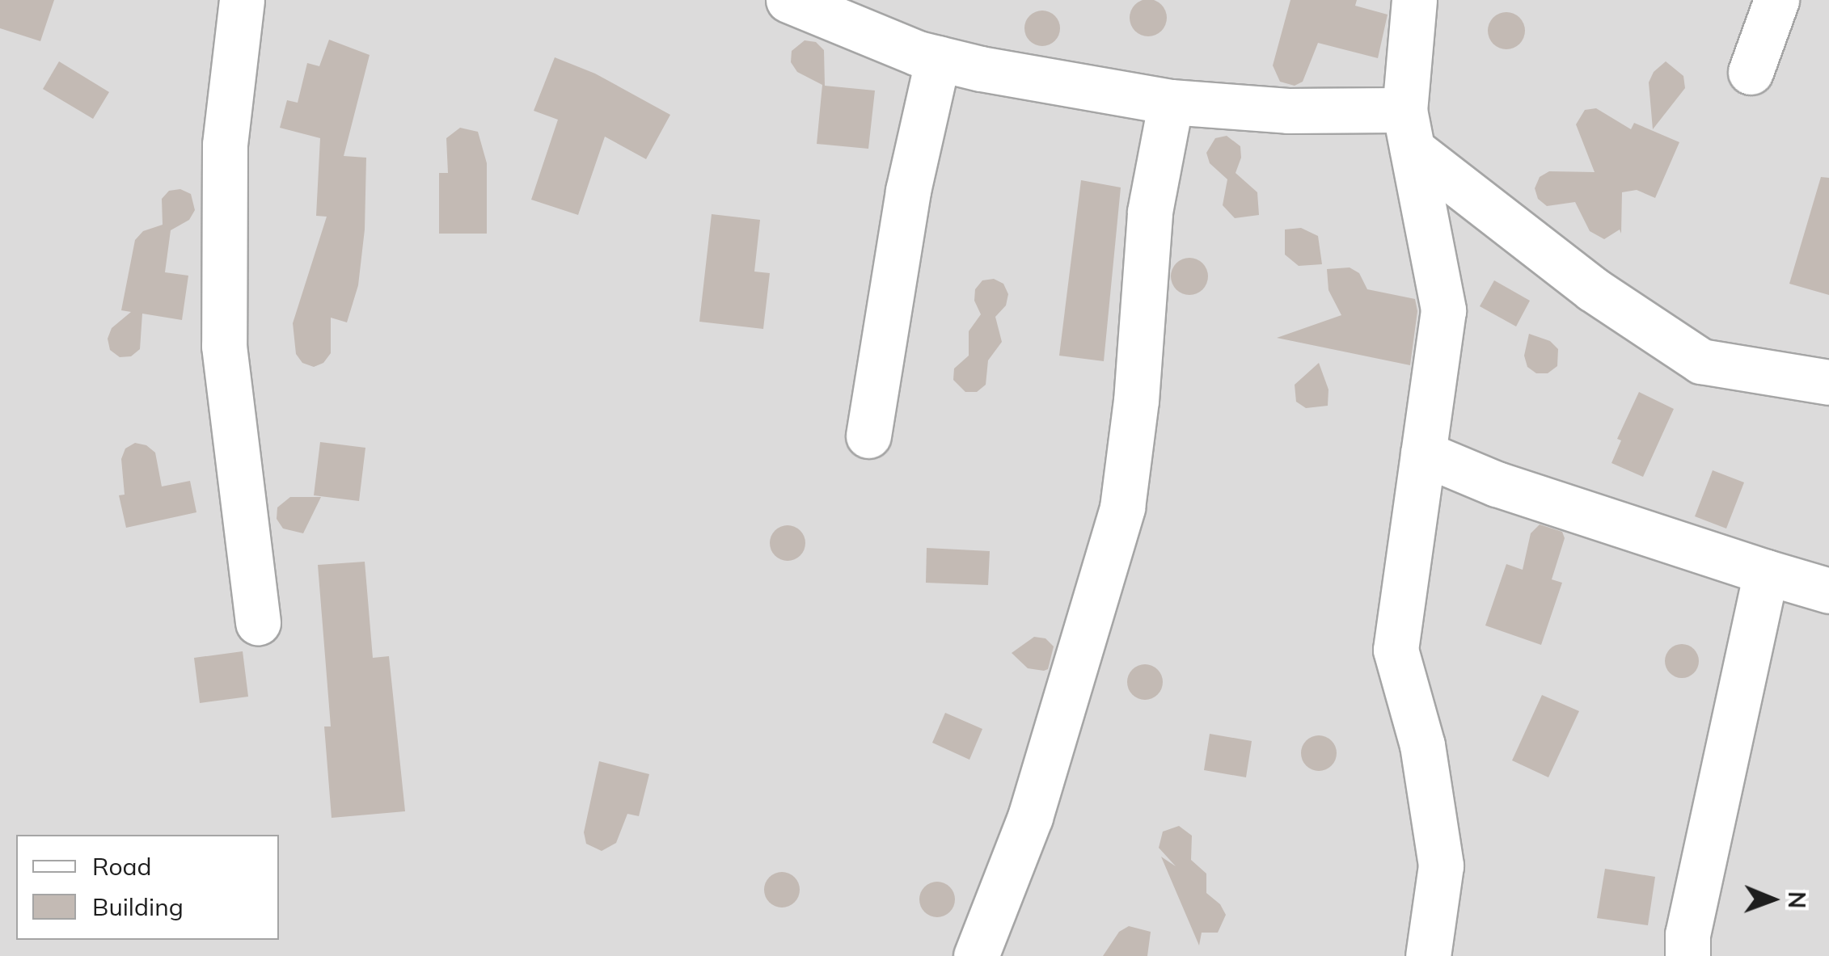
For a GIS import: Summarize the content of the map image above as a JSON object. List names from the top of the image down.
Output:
{
  "legend": ["Road", "Building"],
  "north": "right"
}
